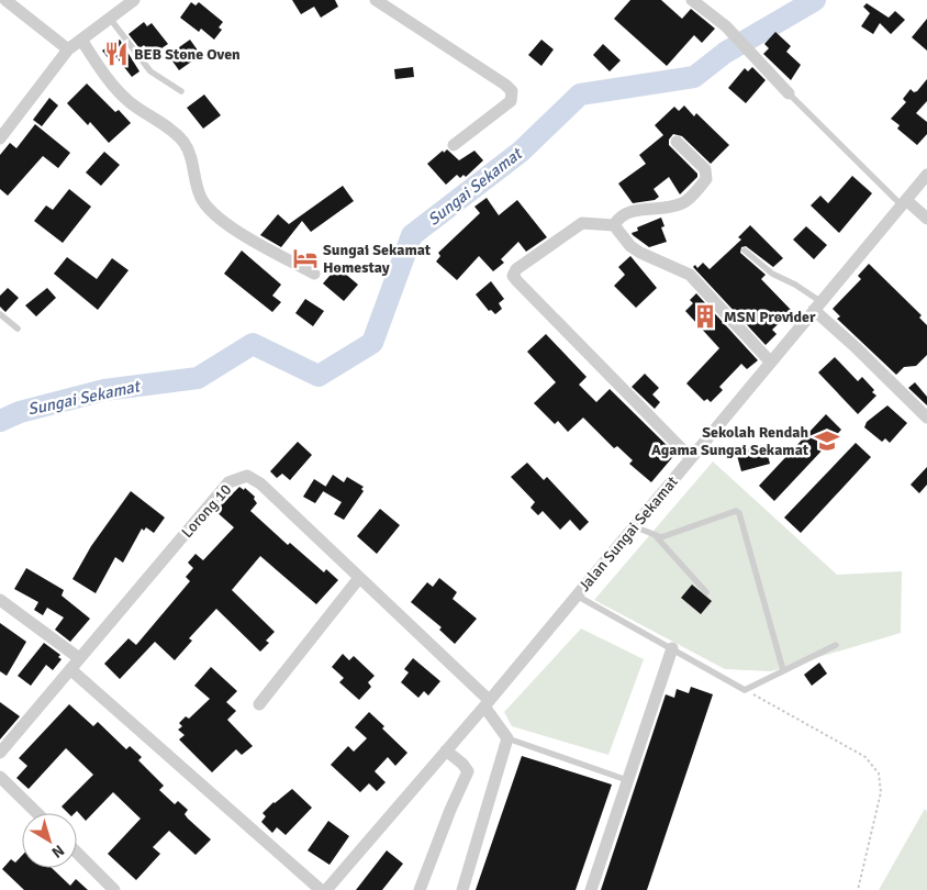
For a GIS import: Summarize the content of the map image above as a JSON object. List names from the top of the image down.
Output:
{
  "streets": {
    "street": ["Lorong 10", "Jalan Sungai Sekamat"]
  },
  "crossings": [
    ["Lorong 10", "Jalan Sungai Sekamat"]
  ],
  "water": ["Sungai Sekamat"],
  "places": {
    "restaurant": ["BEB Stone Oven"],
    "hotel": ["Sungai Sekamat Homestay"],
    "building": ["MSN Provider"],
    "school or university": ["Sekolah Rendah Agama Sungai Sekamat"]
  },
  "north": "bottom right"
}
